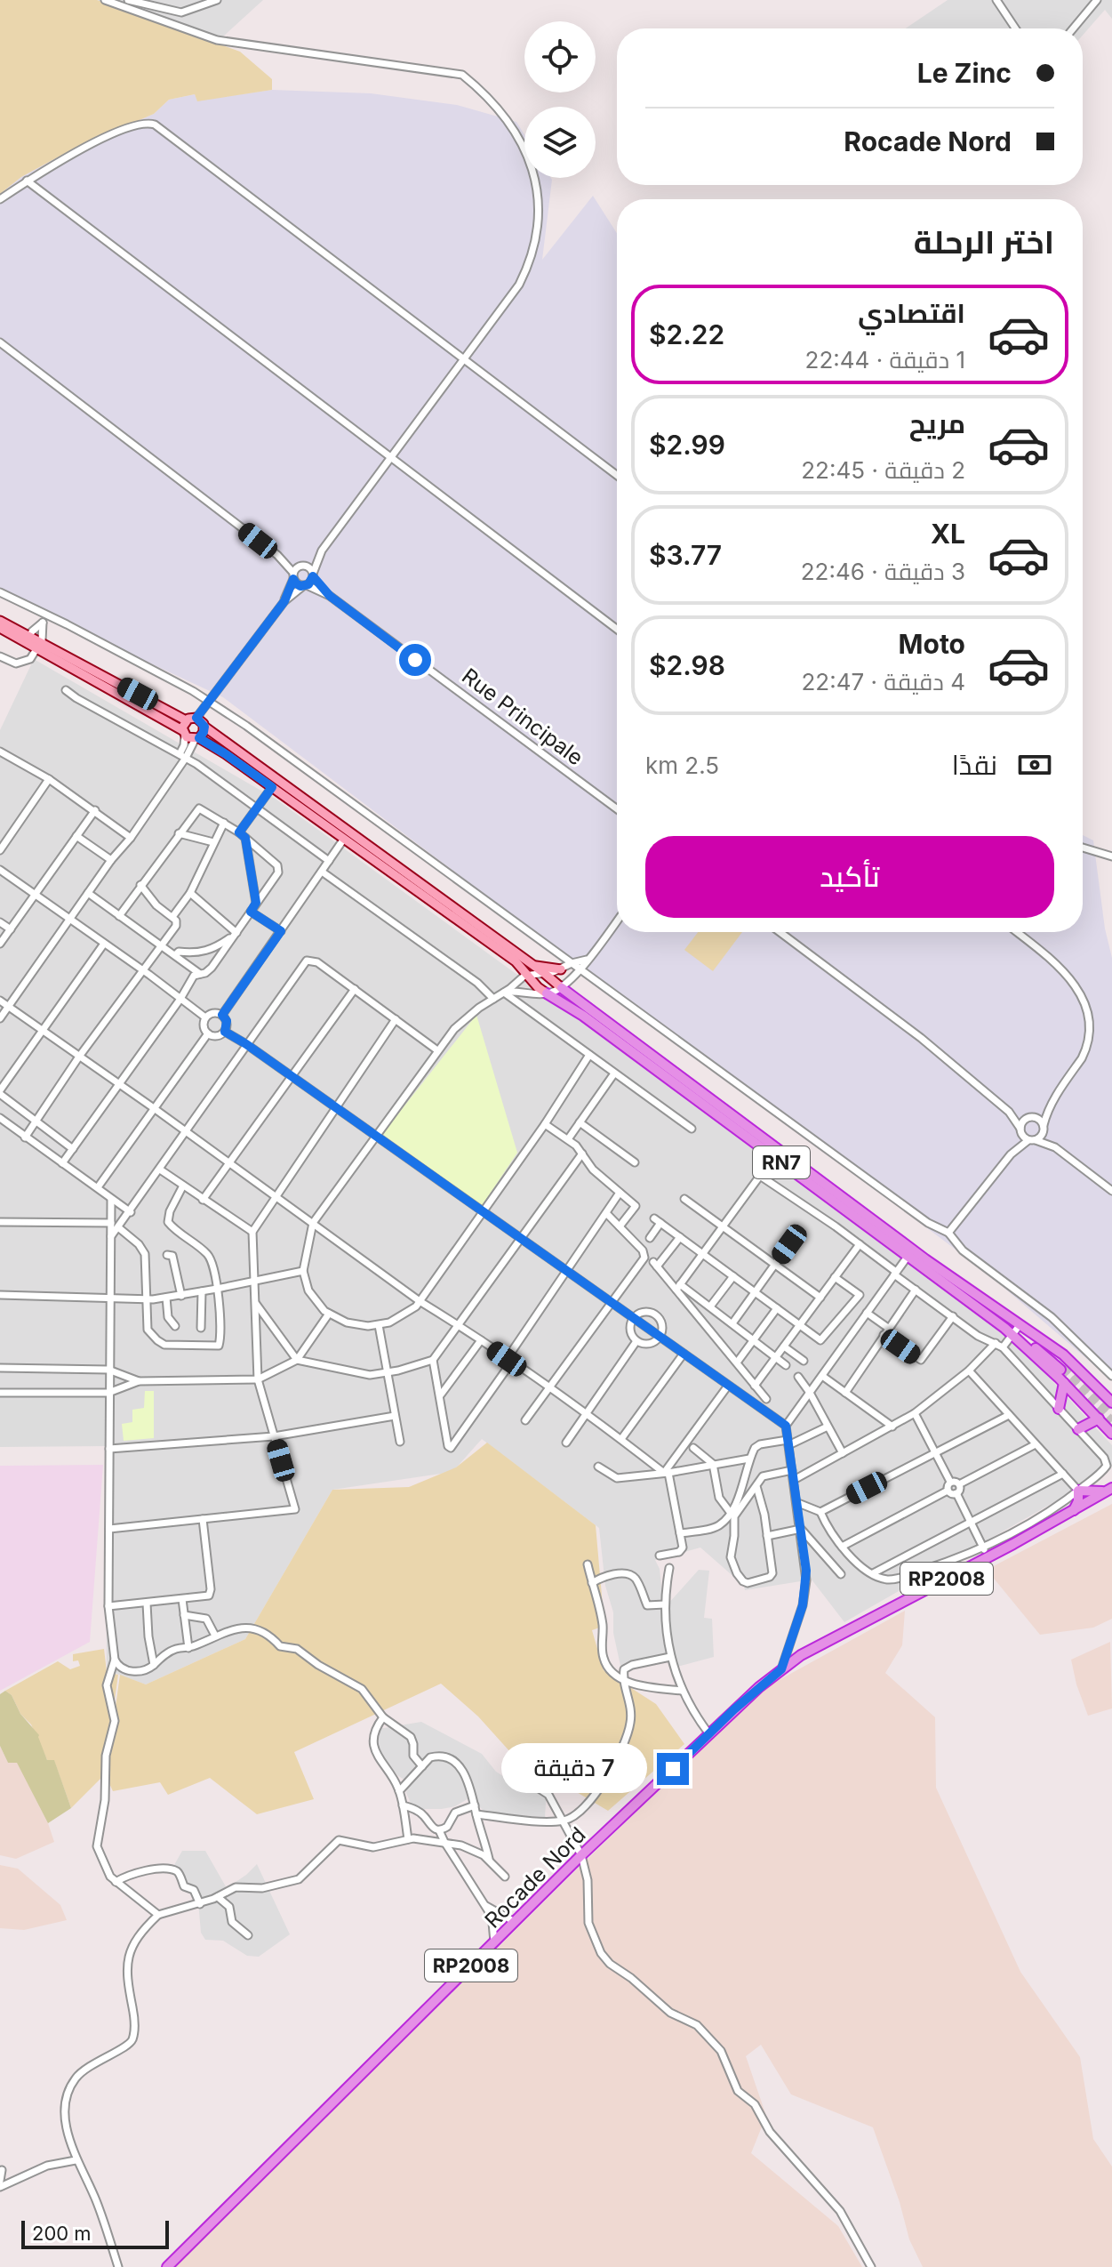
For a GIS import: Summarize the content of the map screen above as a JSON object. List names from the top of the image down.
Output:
{
  "streets": {
    "highway": ["RN7", "RP2008", "Rocade Nord"],
    "street": ["Rue Principale"]
  },
  "scale_bar": "200 m",
  "page": {
    "banner": ["Le Zinc", "Rocade Nord"],
    "heading": "اختر الرحلة",
    "list": [
      {
        "name": "اقتصادي",
        "note": "1 دقيقة · 22:44",
        "value": "$2.22"
      },
      {
        "name": "مريح",
        "note": "2 دقيقة · 22:45",
        "value": "$2.99"
      },
      {
        "name": "XL",
        "note": "3 دقيقة · 22:46",
        "value": "$3.77"
      },
      {
        "name": "Moto",
        "note": "4 دقيقة · 22:47",
        "value": "$2.98"
      }
    ],
    "pay": ["نقدًا", "2.5 km"],
    "buttons": "تأكيد",
    "bubble": "7 دقيقة",
    "scale": "200 m"
  }
}
